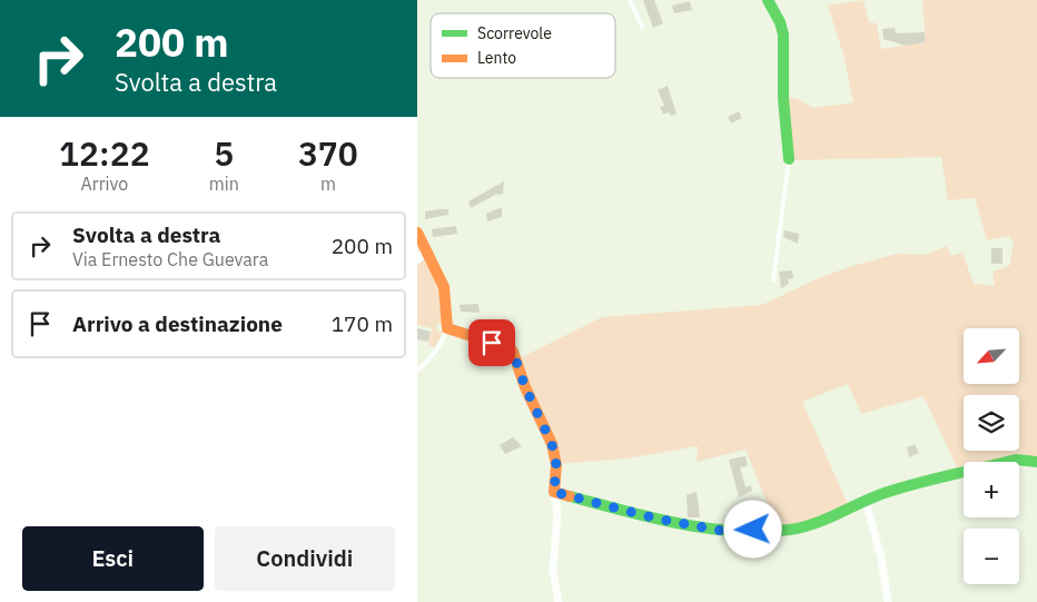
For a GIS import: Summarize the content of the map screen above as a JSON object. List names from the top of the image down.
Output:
{
  "legend": ["Scorrevole", "Lento"],
  "north": "bottom left",
  "page": {
    "turn": ["200 m", "Svolta a destra"],
    "eta": [
      "12:22",
      "Arrivo",
      "5",
      "min",
      "370",
      "m"
    ],
    "list": [
      {
        "name": "Svolta a destra",
        "note": "Via Ernesto Che Guevara",
        "value": "200 m"
      },
      {
        "name": "Arrivo a destinazione",
        "value": "170 m"
      }
    ],
    "map_buttons": ["+", "−"],
    "buttons": ["Esci", "Condividi"]
  }
}
